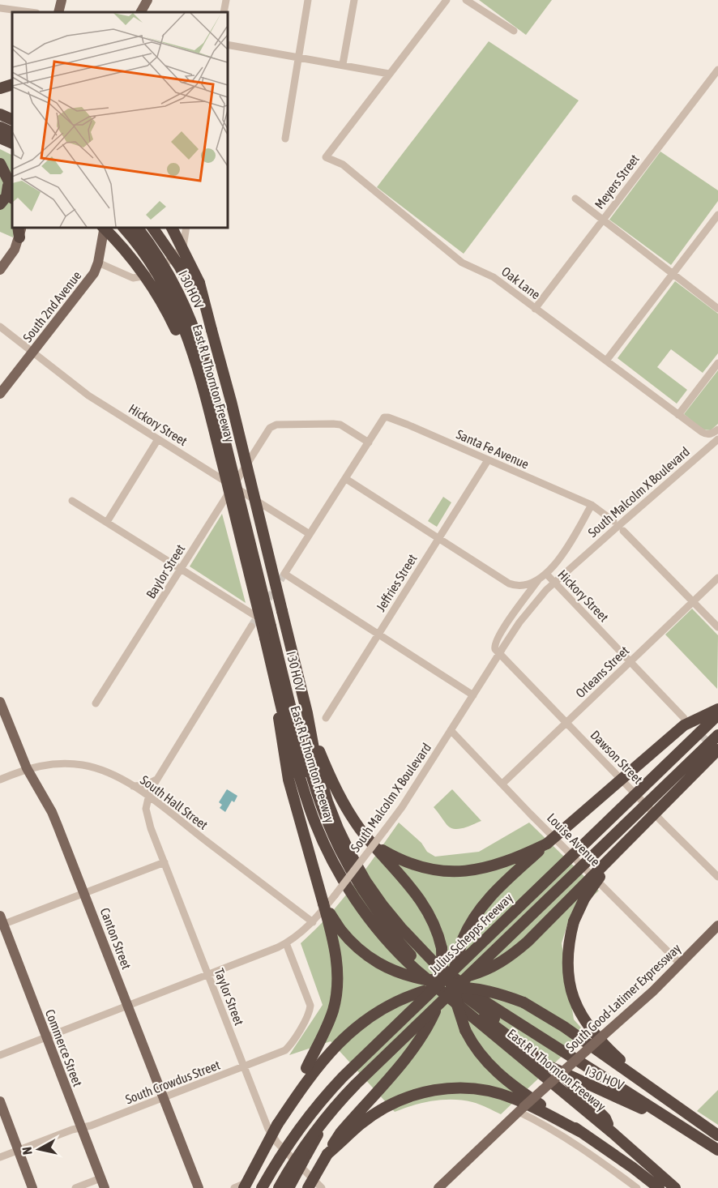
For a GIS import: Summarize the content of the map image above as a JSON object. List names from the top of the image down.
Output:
{
  "streets": {
    "highway": ["I 30 HOV", "East R L Thornton Freeway", "Julius Schepps Freeway"],
    "main road": [
      "South 2nd Avenue",
      "Canton Street",
      "South Good-Latimer Expressway",
      "Commerce Street"
    ],
    "street": [
      "Meyers Street",
      "Oak Lane",
      "Hickory Street",
      "Santa Fe Avenue",
      "South Malcolm X Boulevard",
      "Baylor Street",
      "Jeffries Street",
      "Orleans Street",
      "Dawson Street",
      "South Hall Street",
      "Louise Avenue",
      "Taylor Street",
      "South Crowdus Street"
    ]
  },
  "crossings": [
    ["Meyers Street", "Oak Lane"],
    ["I 30 HOV", "East R L Thornton Freeway"],
    ["South 2nd Avenue", "Hickory Street"],
    ["Hickory Street", "Baylor Street"],
    ["Hickory Street", "Jeffries Street"],
    ["Hickory Street", "Orleans Street"],
    ["Santa Fe Avenue", "Baylor Street"],
    ["Santa Fe Avenue", "Jeffries Street"],
    ["South Malcolm X Boulevard", "Dawson Street"],
    ["South Malcolm X Boulevard", "South Hall Street"],
    ["South Malcolm X Boulevard", "Louise Avenue"],
    ["South Malcolm X Boulevard", "Canton Street"],
    ["South Malcolm X Boulevard", "Taylor Street"],
    ["South Malcolm X Boulevard", "Commerce Street"],
    ["South Malcolm X Boulevard", "South Crowdus Street"],
    ["Orleans Street", "Dawson Street"],
    ["Orleans Street", "Louise Avenue"],
    ["South Hall Street", "Canton Street"],
    ["South Hall Street", "Taylor Street"],
    ["Louise Avenue", "South Good-Latimer Expressway"],
    ["Canton Street", "South Crowdus Street"],
    ["Taylor Street", "South Crowdus Street"],
    ["Commerce Street", "South Crowdus Street"]
  ],
  "north": "left"
}
